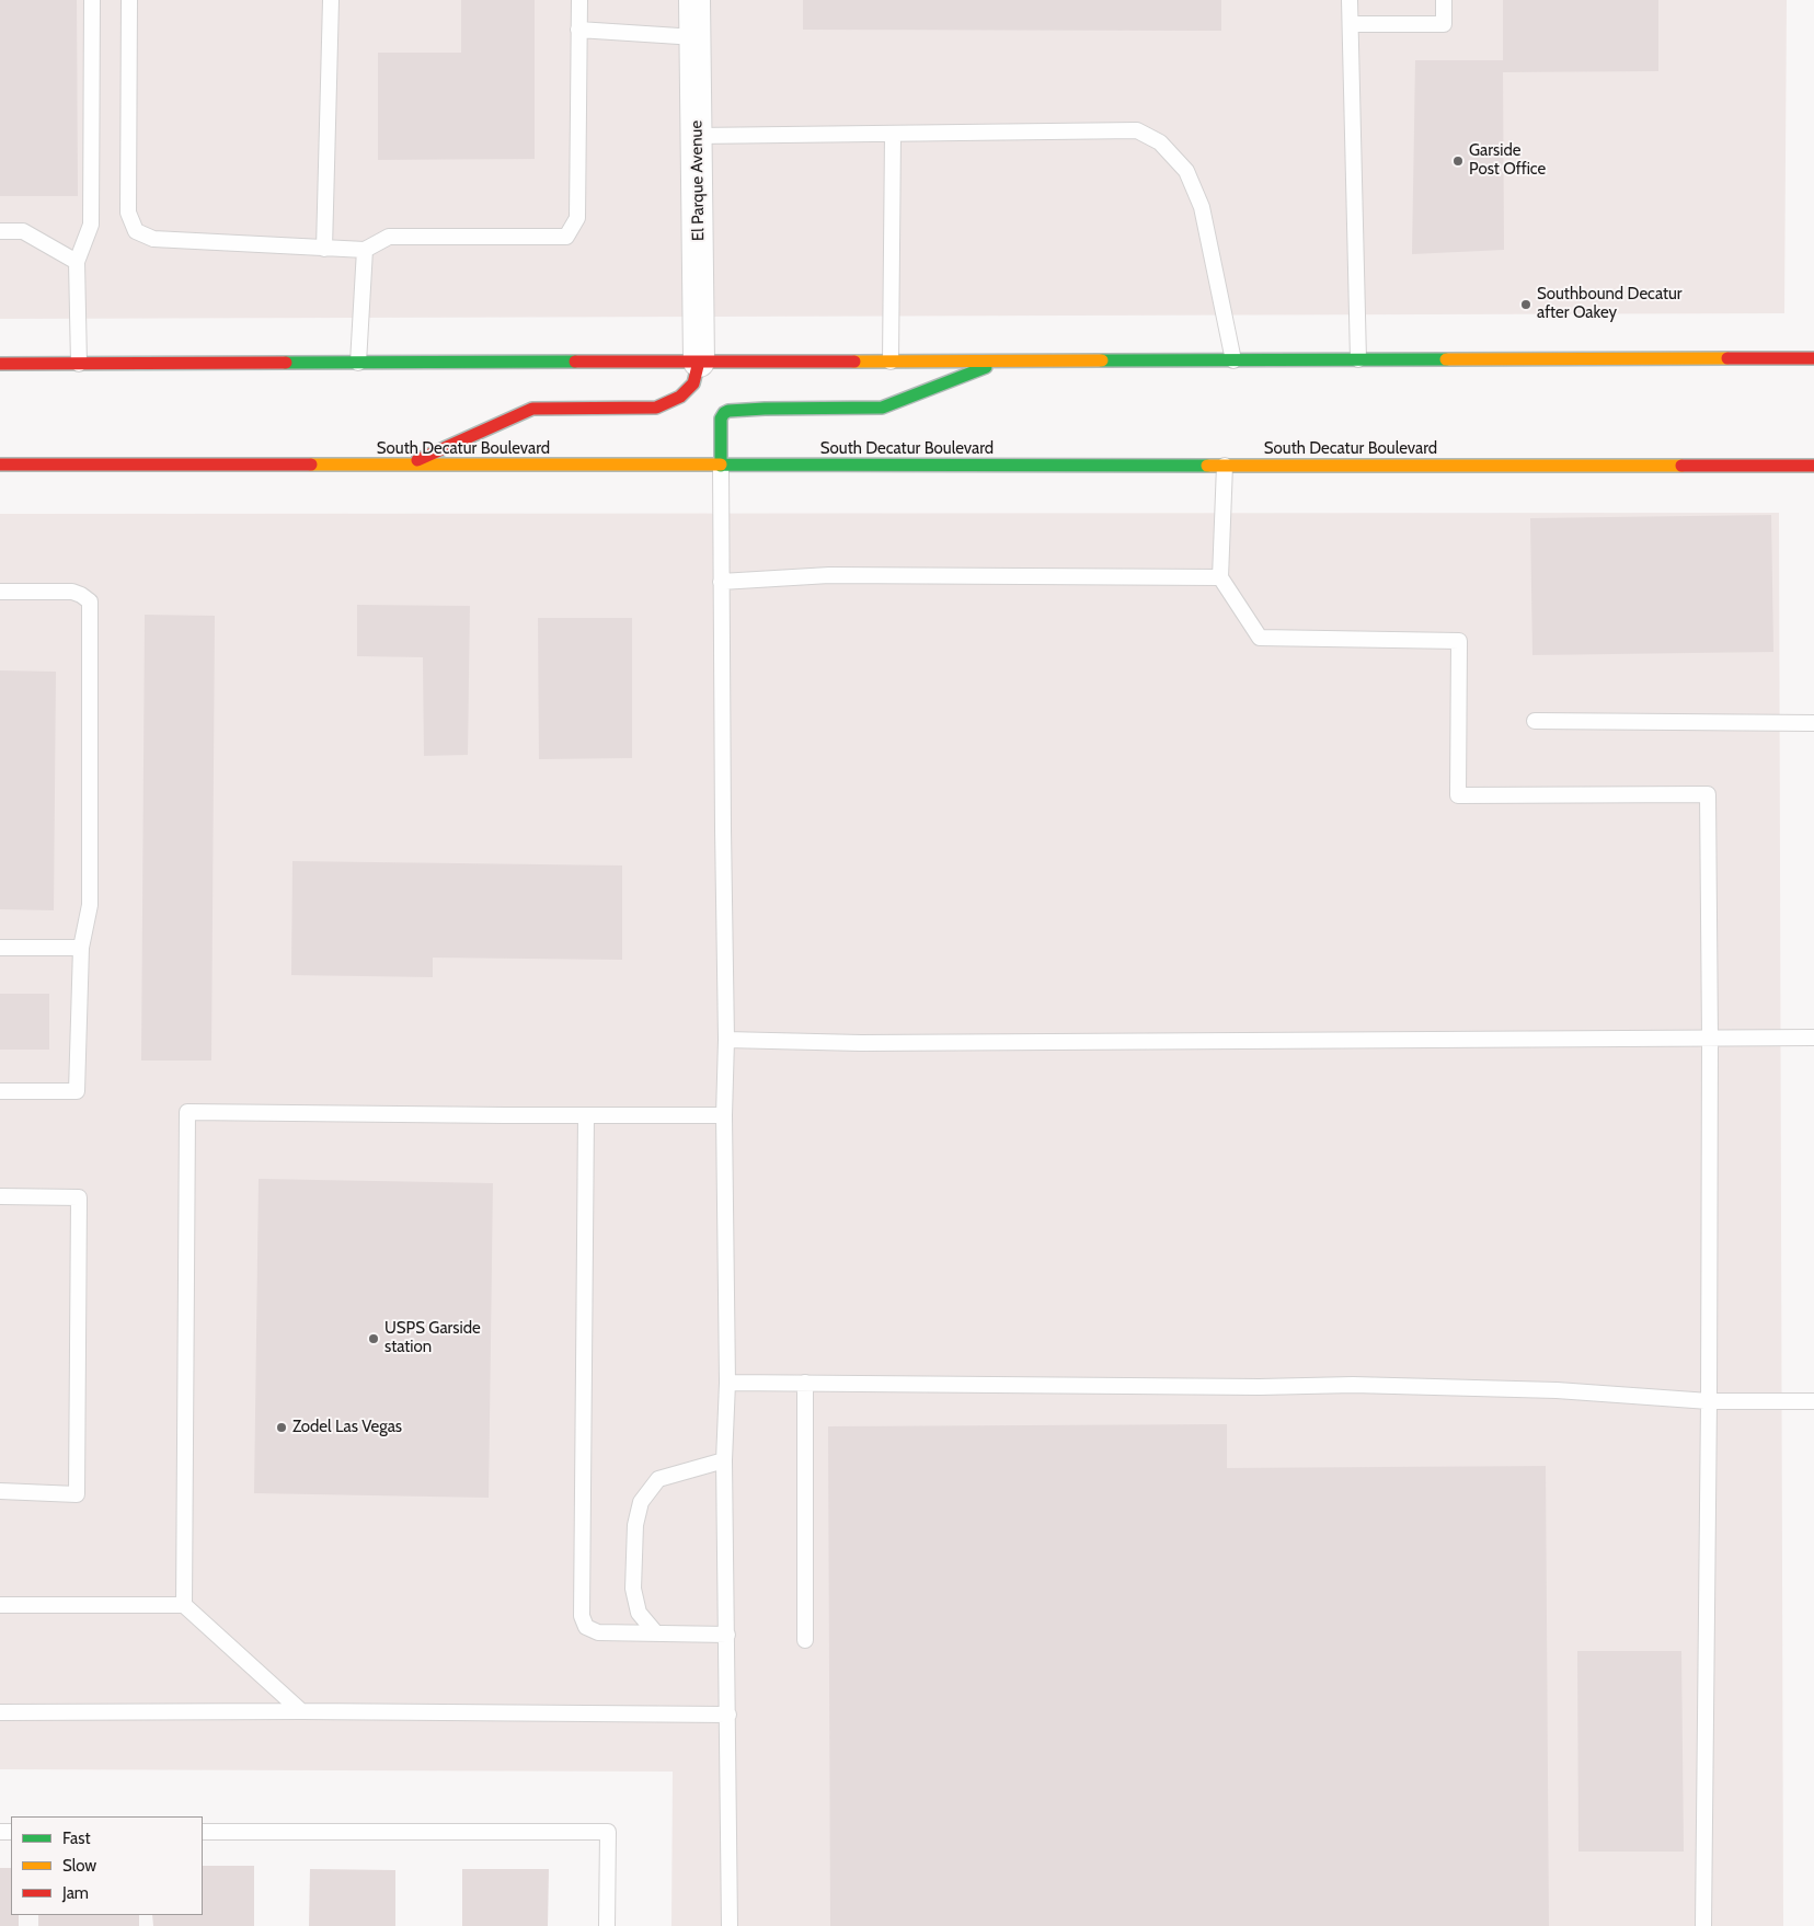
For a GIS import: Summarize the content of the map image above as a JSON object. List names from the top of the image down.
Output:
{
  "streets": {
    "main road": ["South Decatur Boulevard"],
    "street": ["El Parque Avenue"]
  },
  "places": [
    "Garside Post Office",
    "Southbound Decatur after Oakey",
    "USPS Garside station",
    "Zodel Las Vegas"
  ],
  "legend": ["Fast", "Slow", "Jam"]
}
